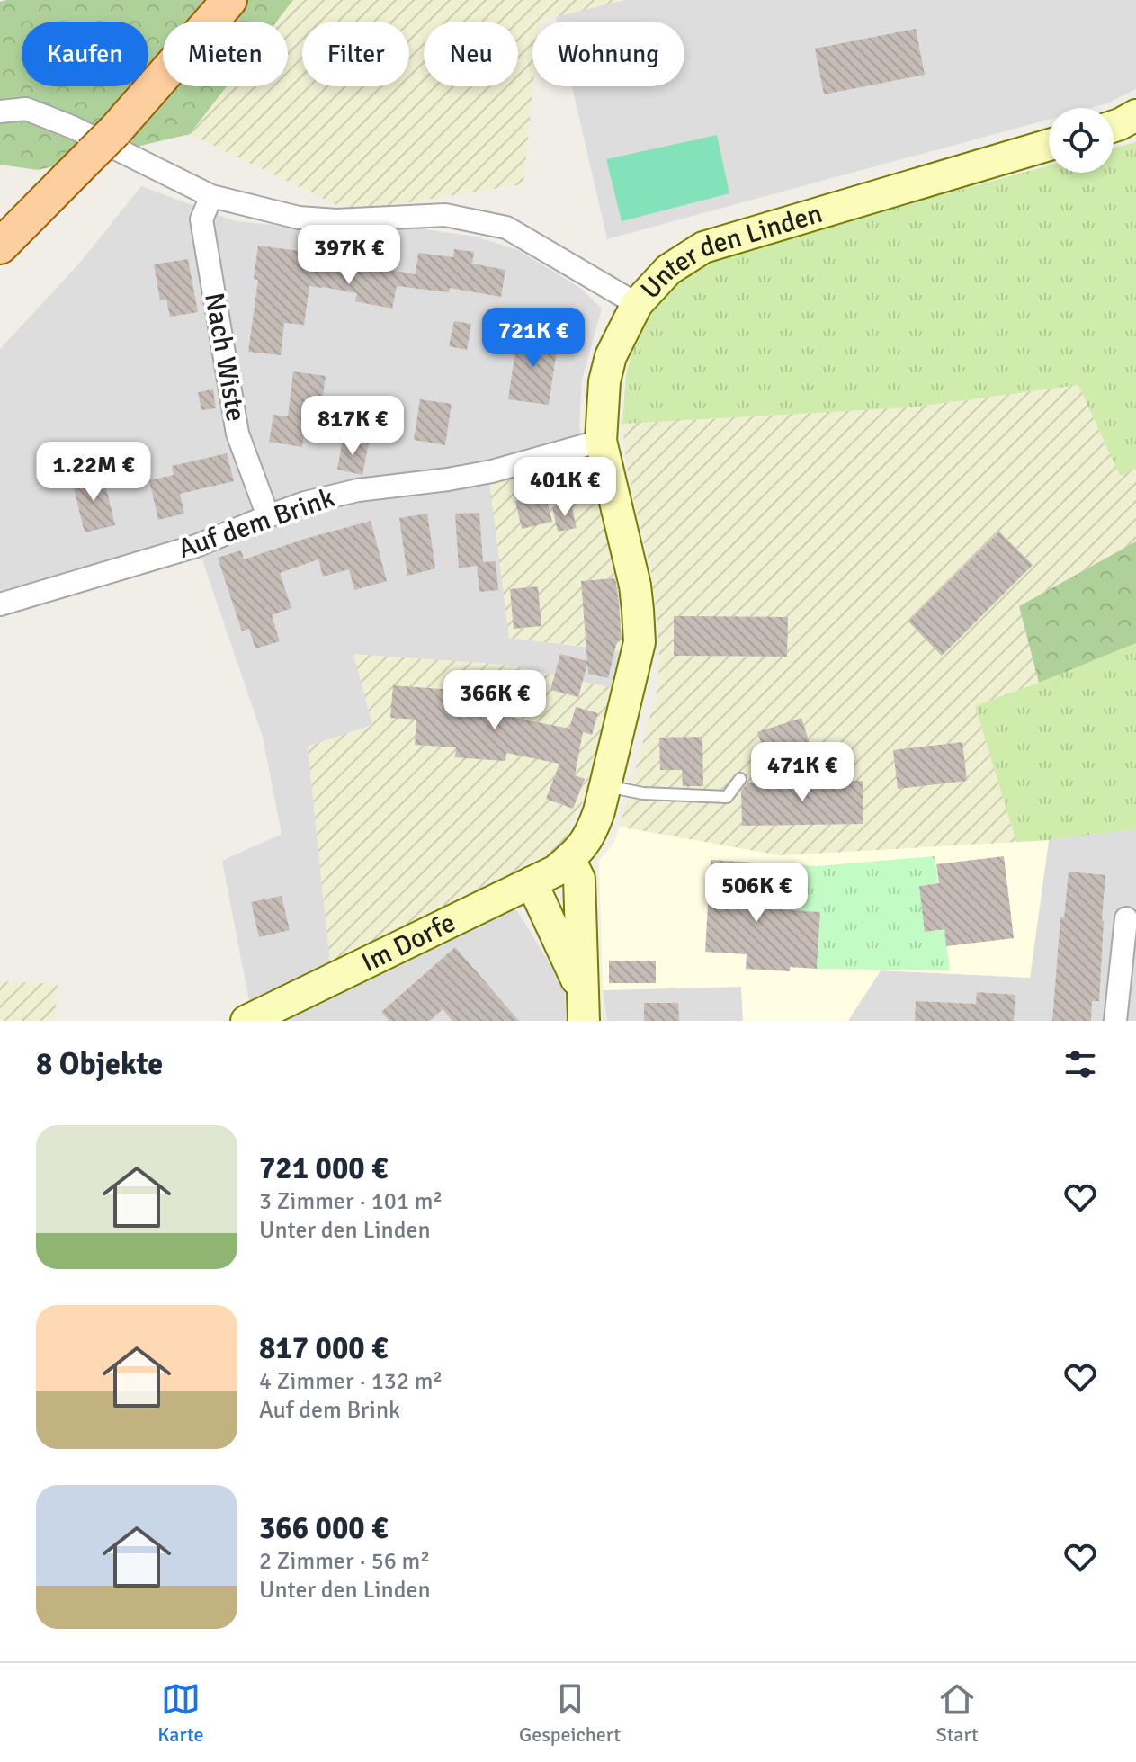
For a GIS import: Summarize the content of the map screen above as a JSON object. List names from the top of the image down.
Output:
{
  "streets": {
    "street": [
      "Unter den Linden",
      "Nach Wiste",
      "Auf dem Brink",
      "Im Dorfe"
    ]
  },
  "crossings": [
    ["Unter den Linden", "Auf dem Brink"],
    ["Unter den Linden", "Im Dorfe"],
    ["Nach Wiste", "Auf dem Brink"]
  ],
  "page": {
    "chip": [
      "Kaufen",
      "Mieten",
      "Filter",
      "Neu",
      "Wohnung"
    ],
    "price": [
      "397K €",
      "721K €",
      "817K €",
      "1.22M €",
      "401K €",
      "366K €",
      "471K €",
      "506K €"
    ],
    "heading": "8 Objekte",
    "list": [
      {
        "name": "721 000 €",
        "note": "3 Zimmer · 101 m² · Unter den Linden"
      },
      {
        "name": "817 000 €",
        "note": "4 Zimmer · 132 m² · Auf dem Brink"
      },
      {
        "name": "366 000 €",
        "note": "2 Zimmer · 56 m² · Unter den Linden"
      }
    ],
    "tabs": ["Karte", "Gespeichert", "Start"]
  }
}
